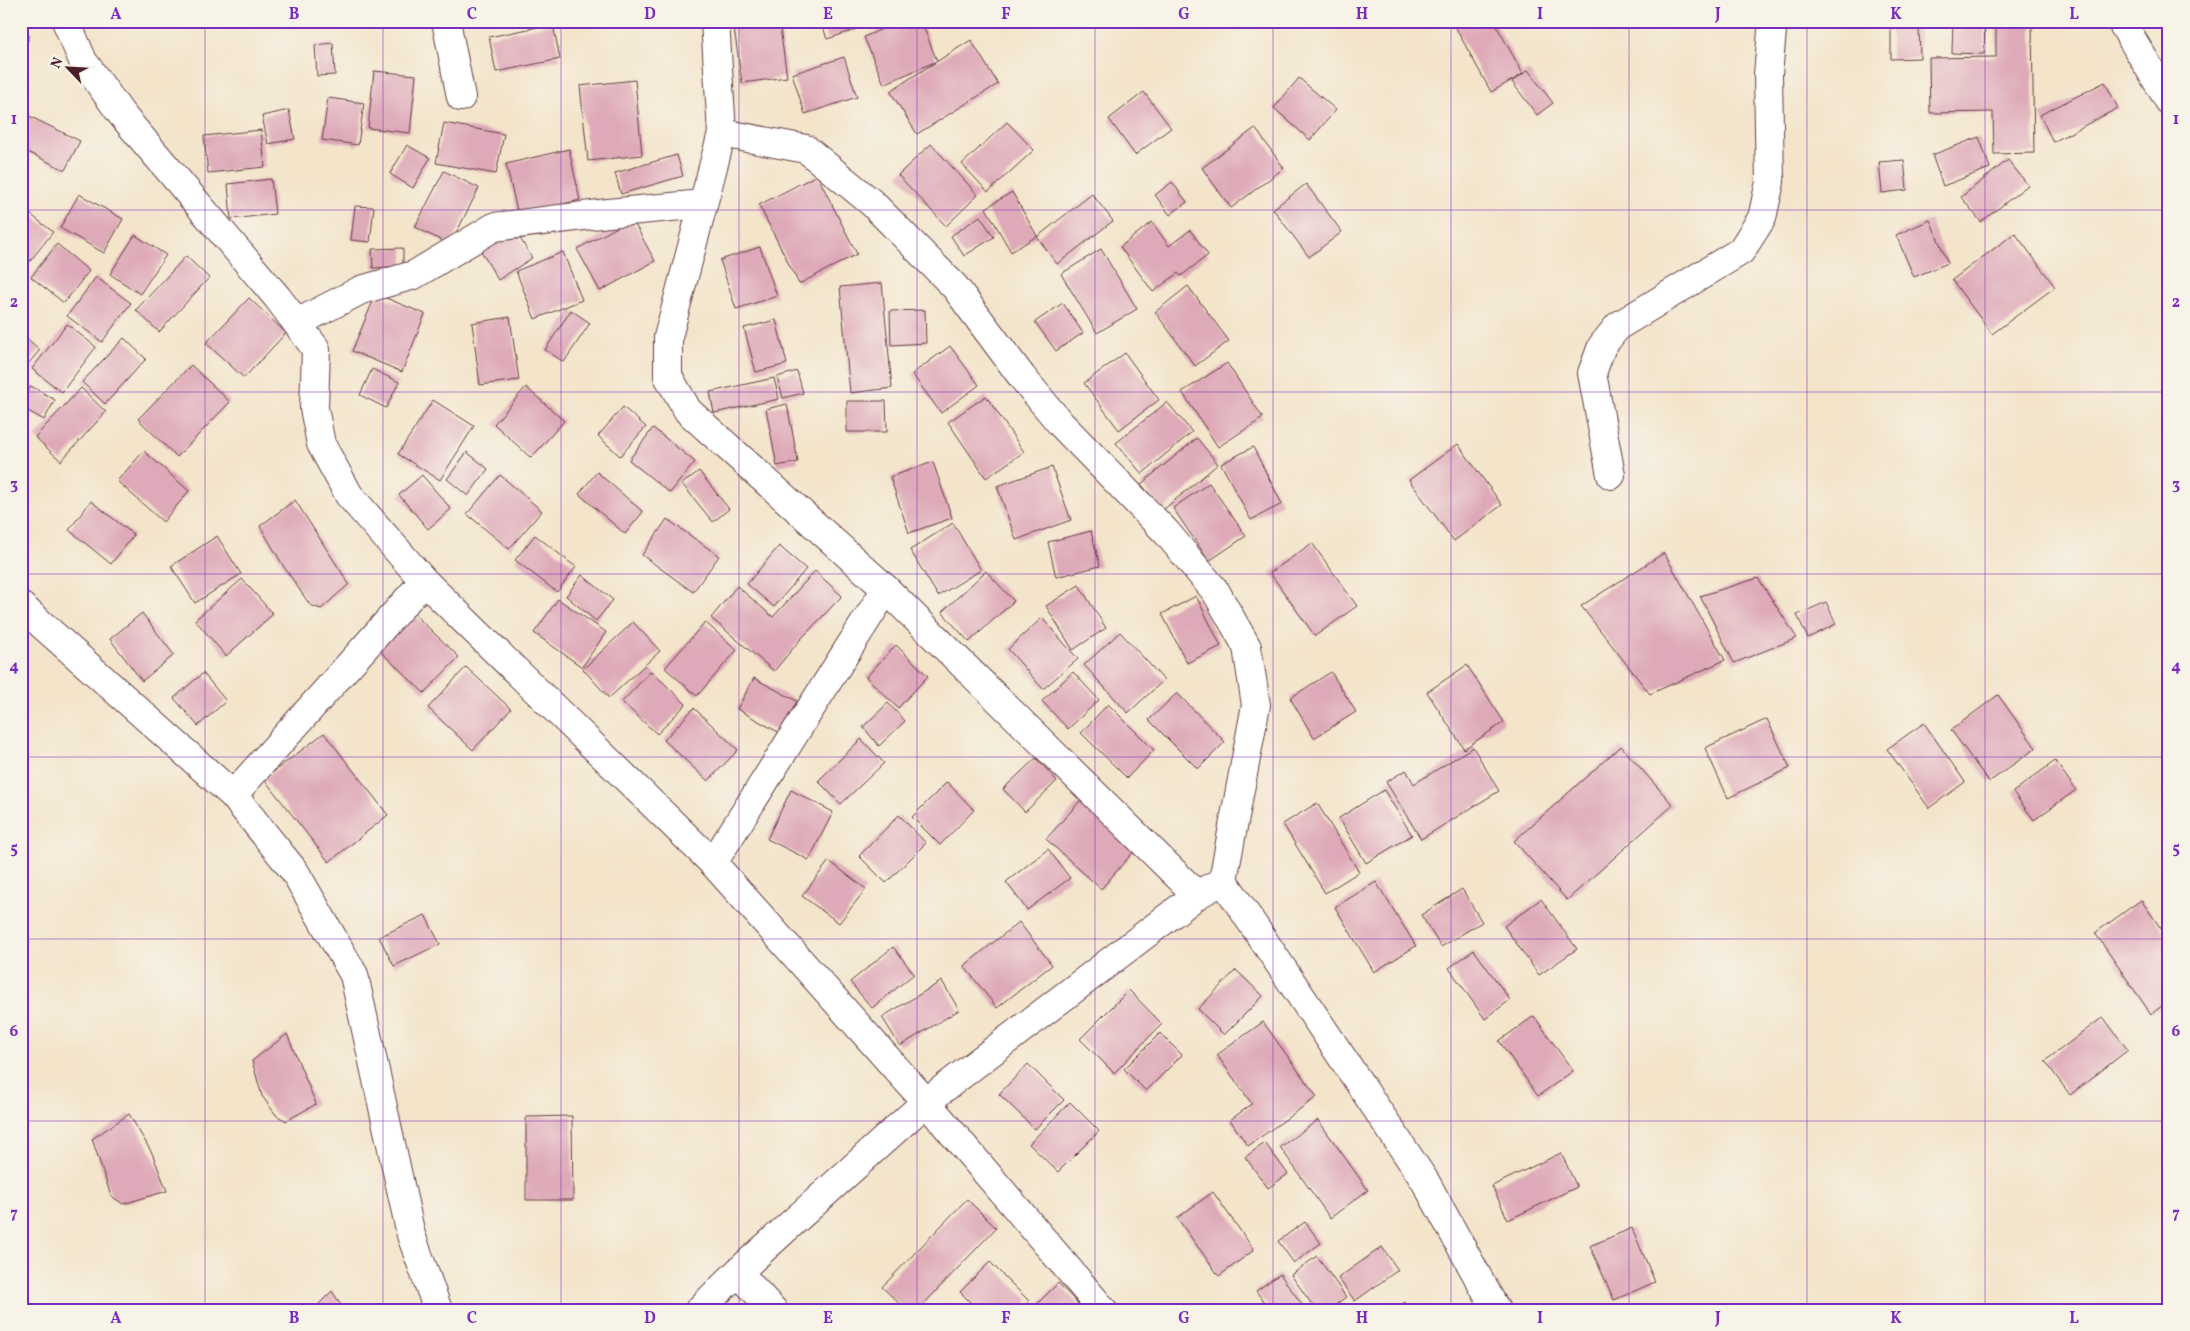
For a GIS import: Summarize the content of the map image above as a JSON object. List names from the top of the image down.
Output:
{
  "north": "top left",
  "grid": {
    "columns": [
      "A",
      "B",
      "C",
      "D",
      "E",
      "F",
      "G",
      "H",
      "I",
      "J",
      "K",
      "L"
    ],
    "rows": [
      "1",
      "2",
      "3",
      "4",
      "5",
      "6",
      "7"
    ]
  }
}
